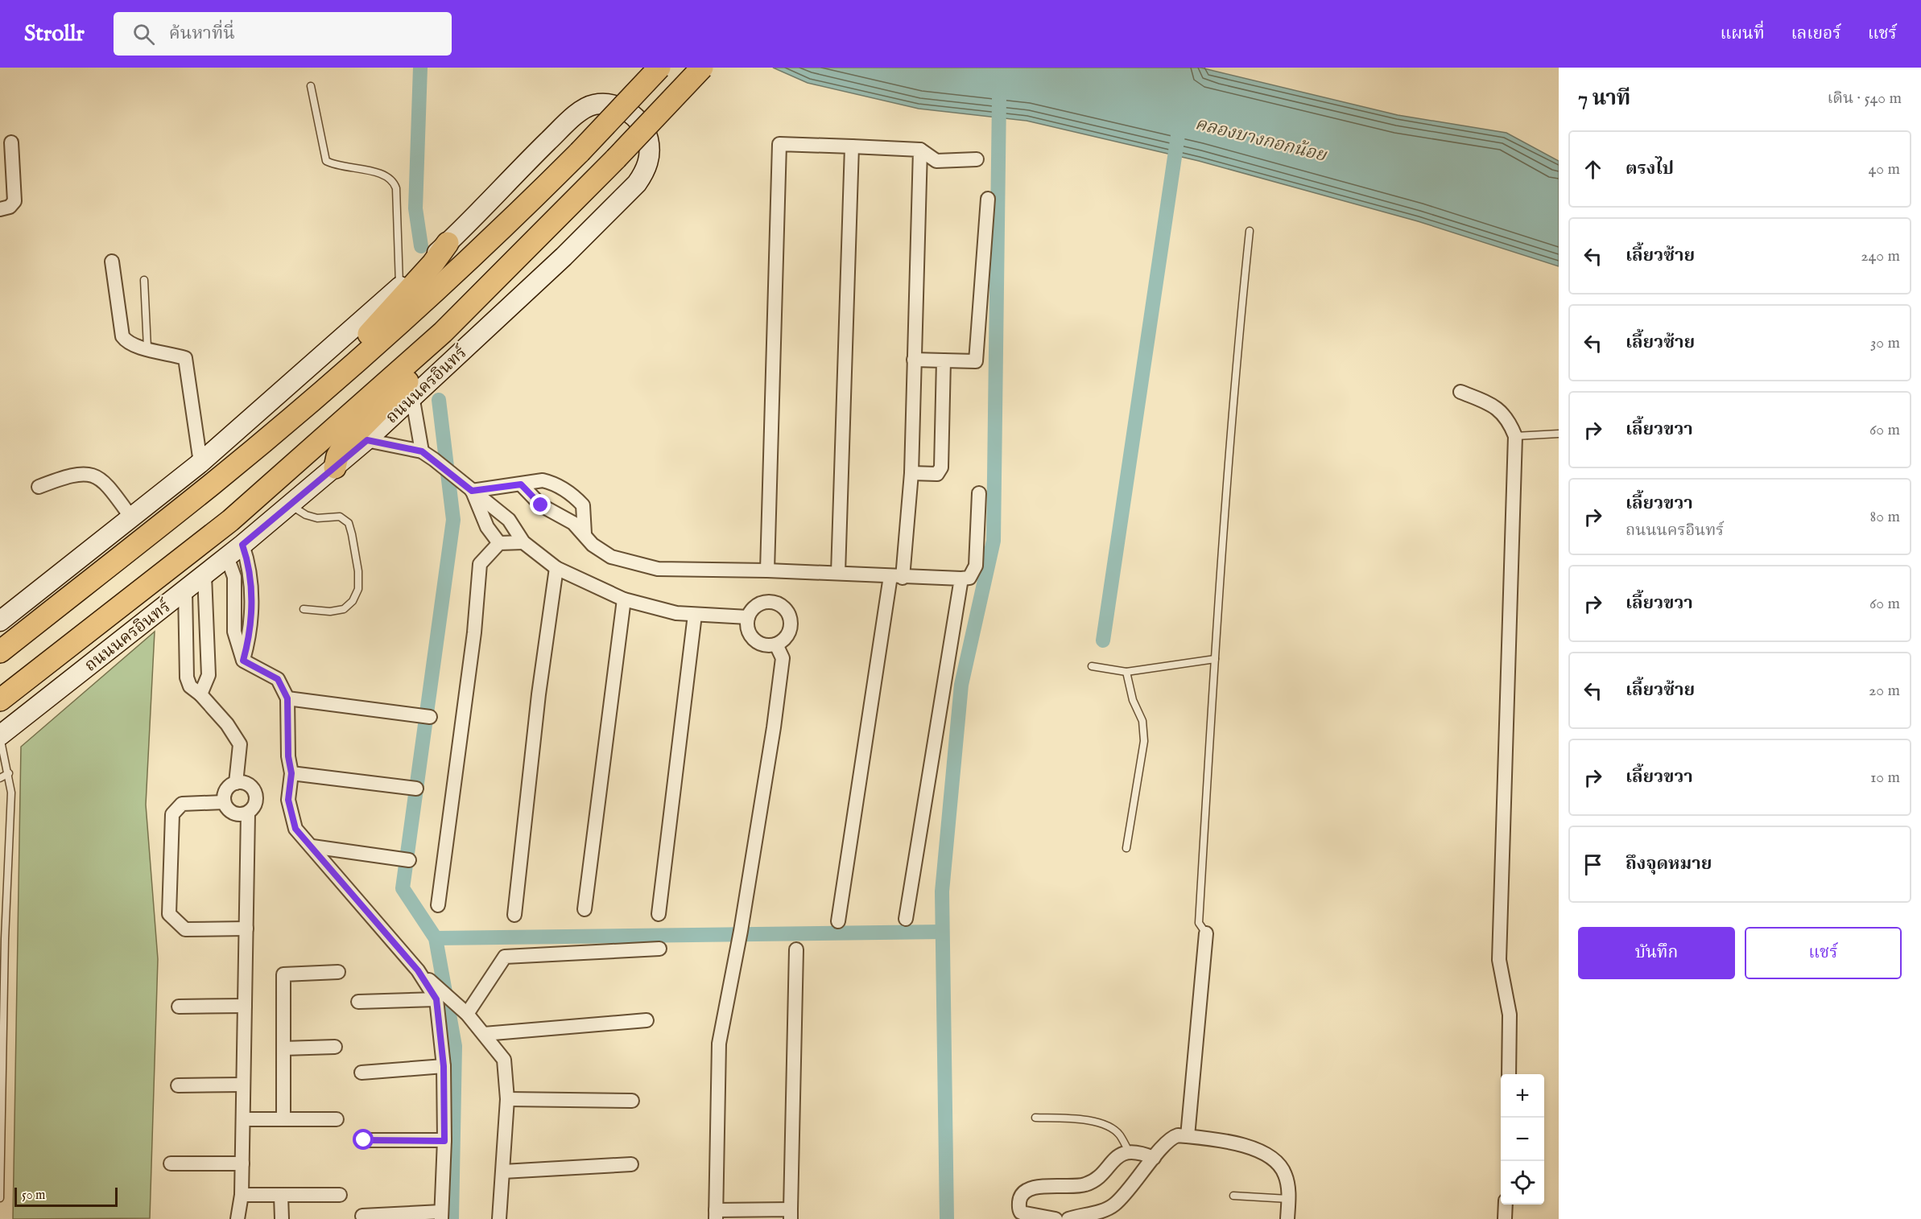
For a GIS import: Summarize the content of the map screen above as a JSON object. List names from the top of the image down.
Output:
{
  "streets": {
    "main road": ["ถนนนครอินทร์"]
  },
  "water": ["คลองบางกอกน้อย"],
  "scale_bar": "50 m",
  "page": {
    "header": "Strollr",
    "search": "ค้นหาที่นี่",
    "nav": ["แผนที่", "เลเยอร์", "แชร์"],
    "heading": ["7 นาที", "เดิน · 540 m"],
    "list": [
      ["ตรงไป", "40 m"],
      ["เลี้ยวซ้าย", "240 m"],
      ["เลี้ยวซ้าย", "30 m"],
      ["เลี้ยวขวา", "60 m"],
      ["เลี้ยวขวา", "ถนนนครอินทร์", "80 m"],
      ["เลี้ยวขวา", "60 m"],
      ["เลี้ยวซ้าย", "20 m"],
      ["เลี้ยวขวา", "10 m"],
      "ถึงจุดหมาย"
    ],
    "buttons": ["บันทึก", "แชร์"],
    "map_buttons": ["+", "−"],
    "scale": "50 m"
  }
}
